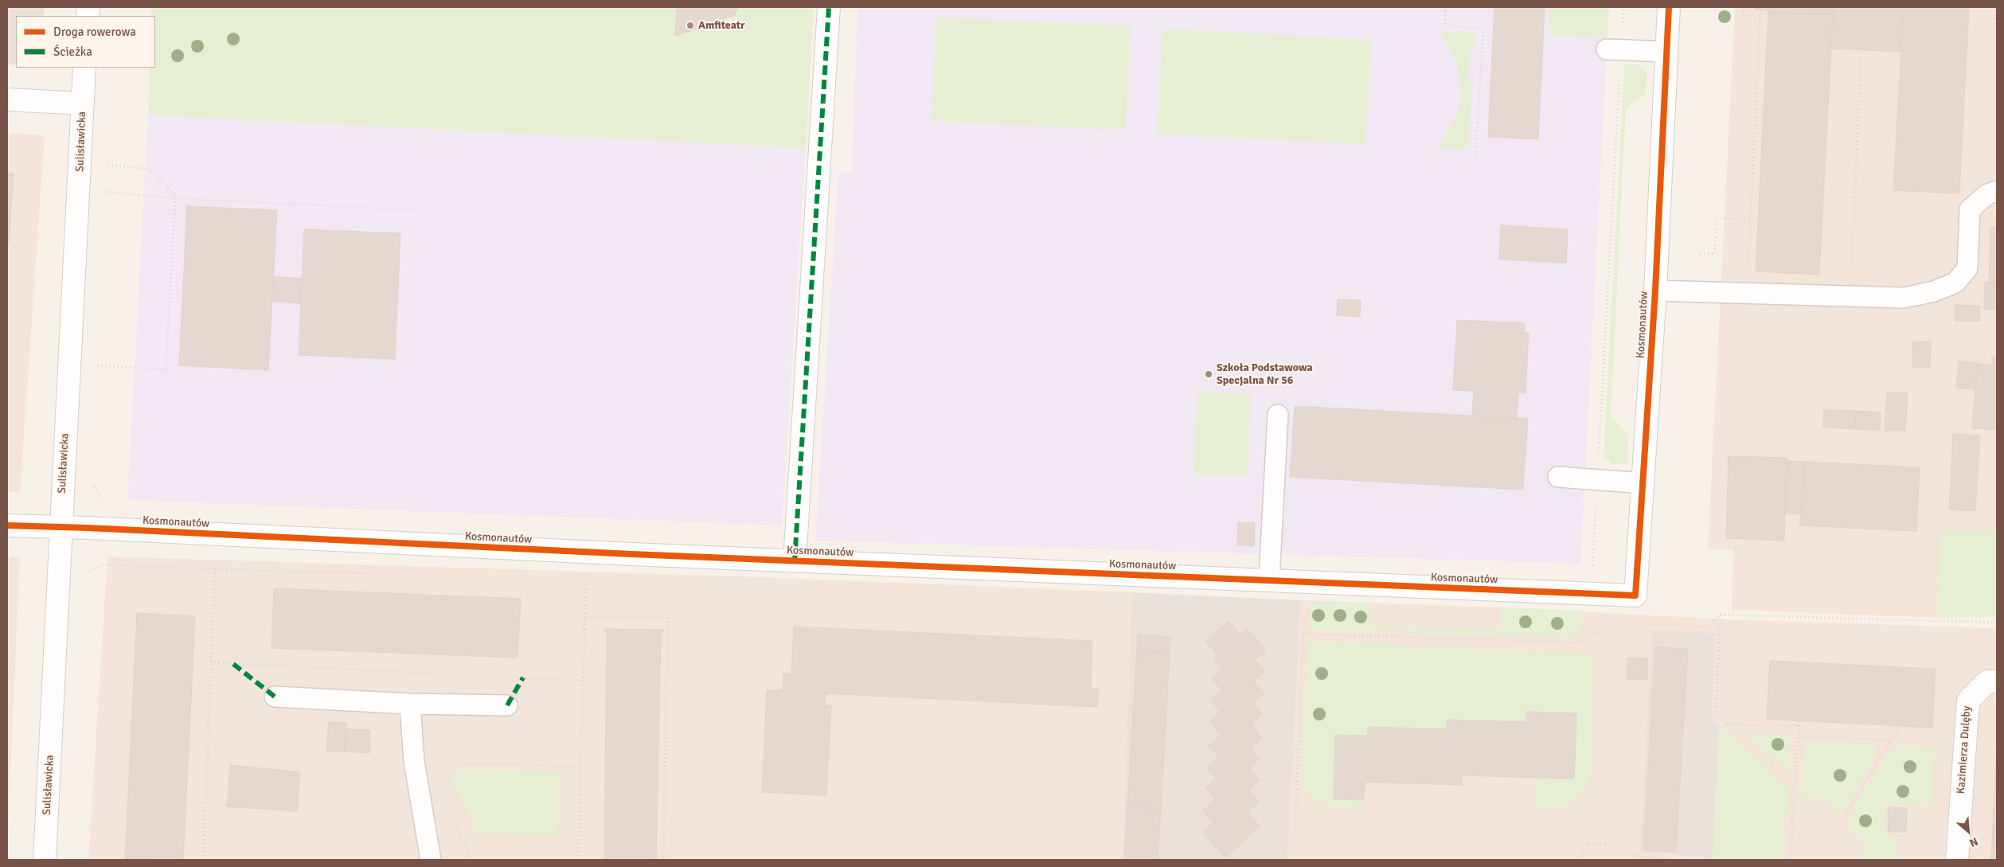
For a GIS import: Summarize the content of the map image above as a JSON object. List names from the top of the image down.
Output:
{
  "streets": {
    "street": ["Sulisławicka", "Kosmonautów", "Kazimierza Dulęby"]
  },
  "crossings": [
    ["Sulisławicka", "Kosmonautów"]
  ],
  "places": ["Amfiteatr", "Szkoła Podstawowa Specjalna Nr 56"],
  "legend": ["Droga rowerowa", "Ścieżka"],
  "north": "bottom right"
}
